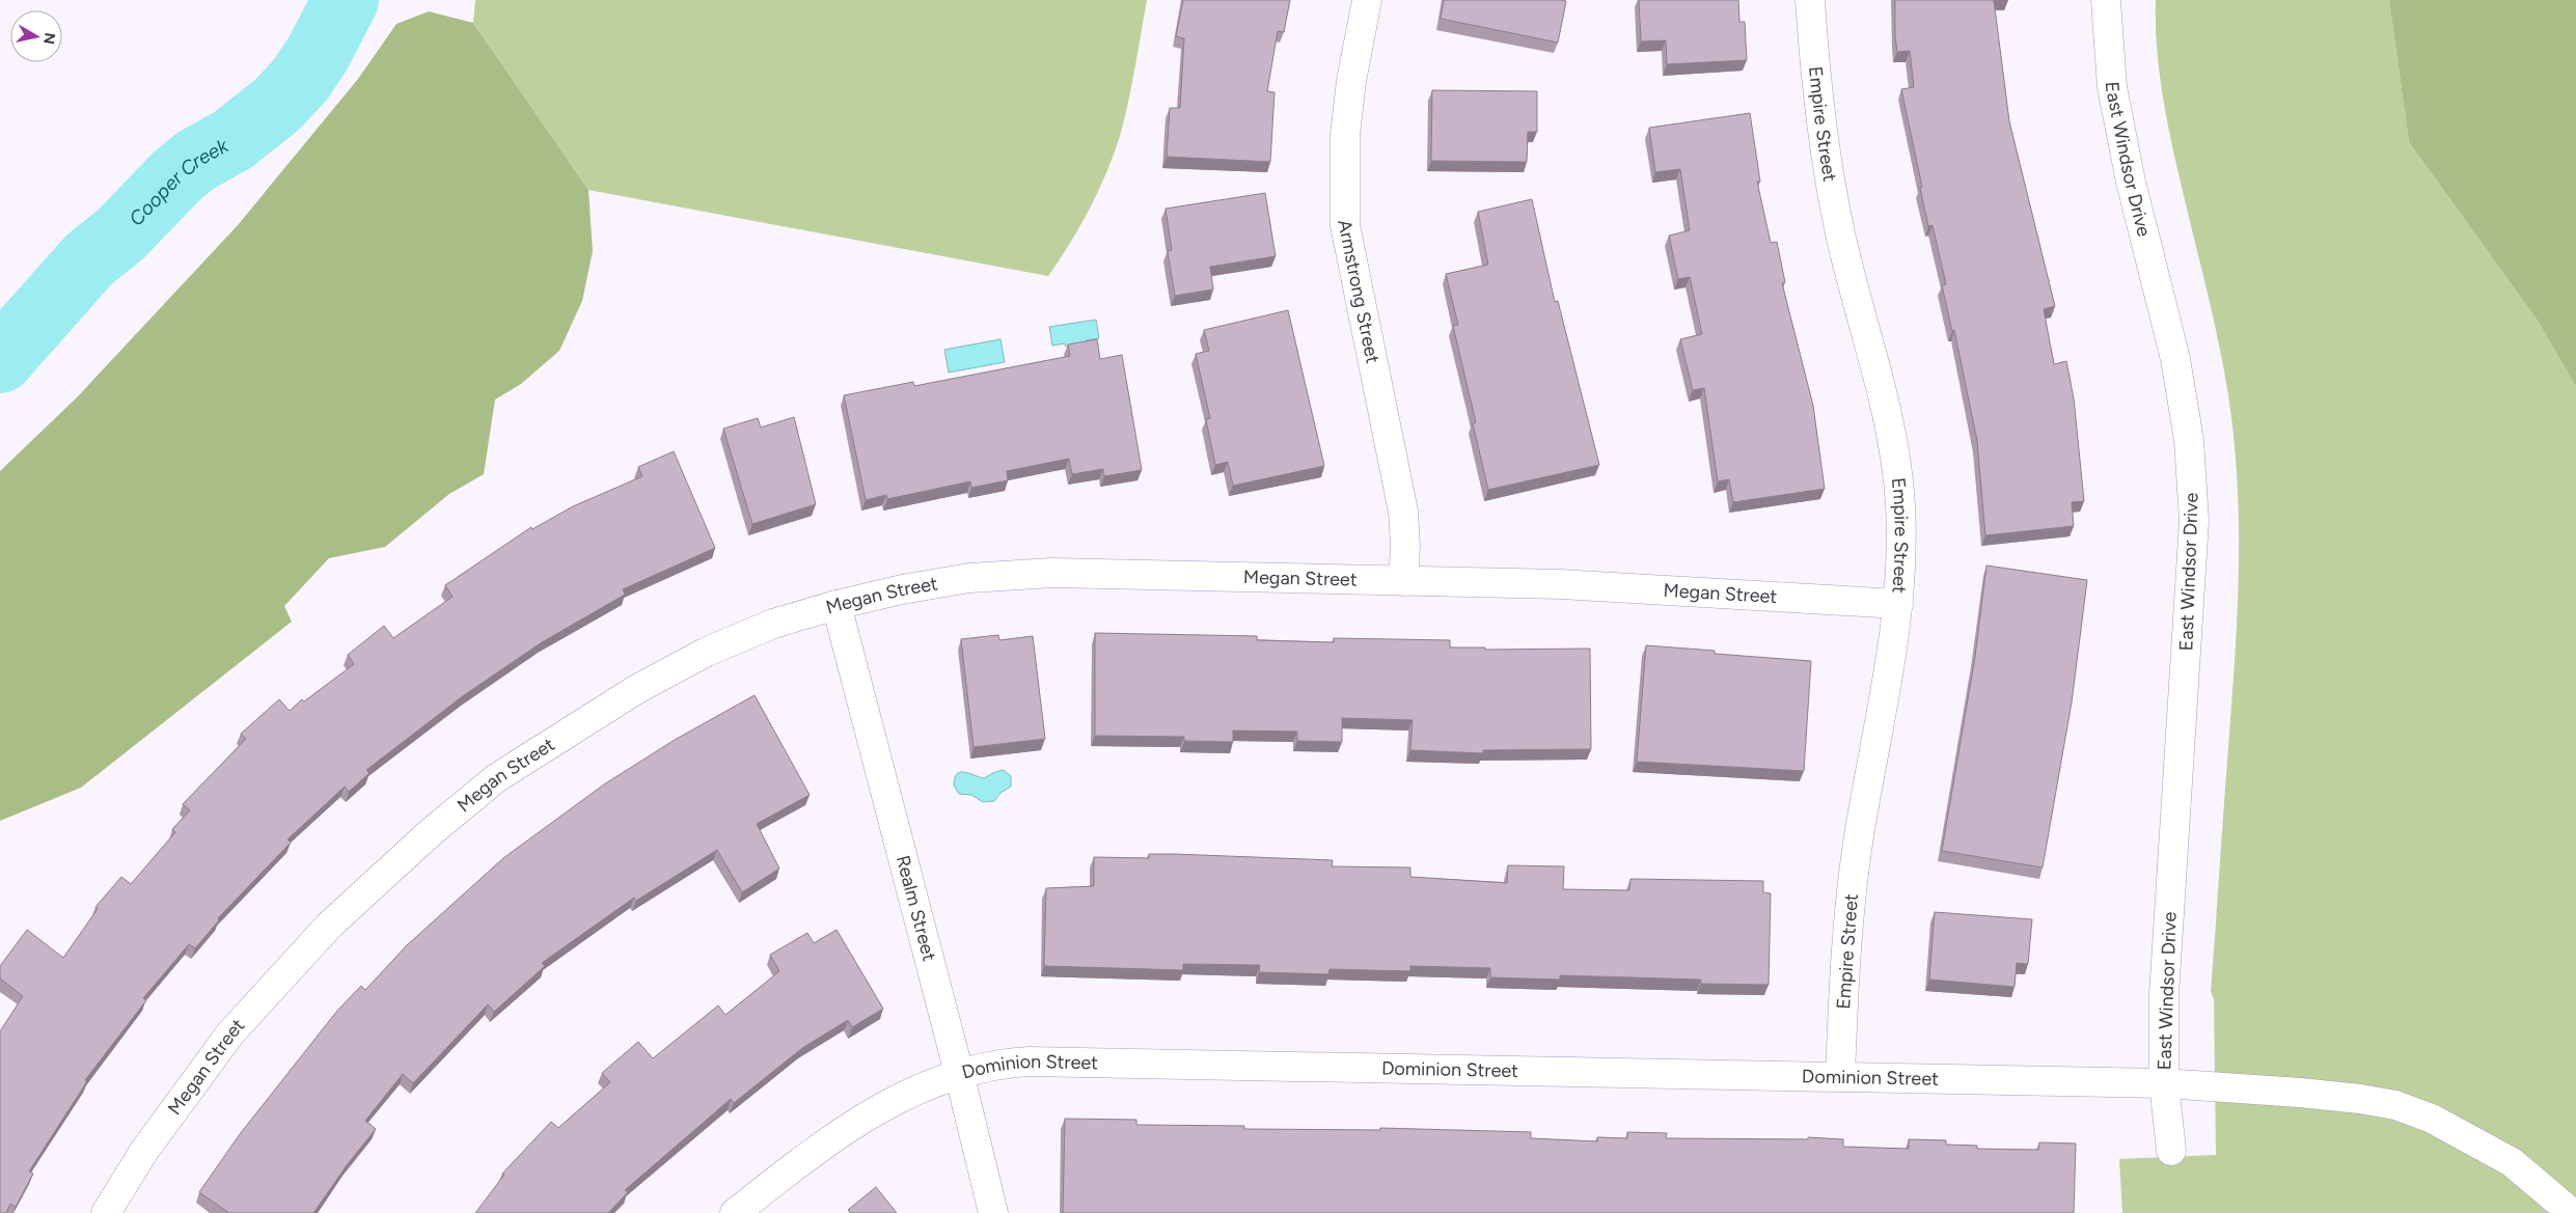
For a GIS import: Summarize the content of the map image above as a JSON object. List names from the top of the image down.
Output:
{
  "streets": {
    "street": [
      "Empire Street",
      "East Windsor Drive",
      "Armstrong Street",
      "Megan Street",
      "Realm Street",
      "Dominion Street"
    ]
  },
  "crossings": [
    ["Empire Street", "Megan Street"],
    ["Empire Street", "Dominion Street"],
    ["East Windsor Drive", "Dominion Street"],
    ["Armstrong Street", "Megan Street"],
    ["Megan Street", "Realm Street"],
    ["Realm Street", "Dominion Street"]
  ],
  "water": ["Cooper Creek"],
  "north": "right"
}
